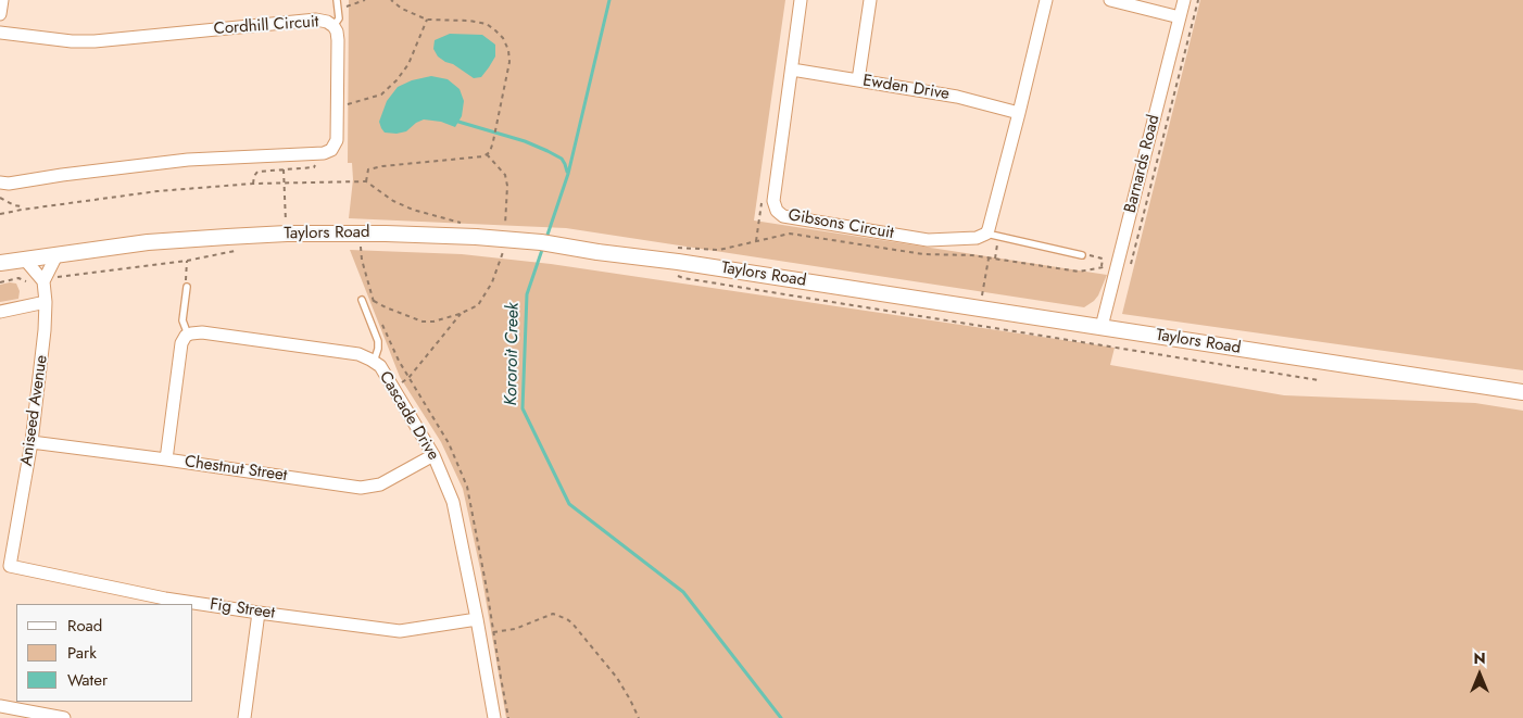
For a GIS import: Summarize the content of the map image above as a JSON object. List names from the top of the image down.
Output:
{
  "streets": {
    "street": [
      "Cordhill Circuit",
      "Ewden Drive",
      "Barnards Road",
      "Gibsons Circuit",
      "Taylors Road",
      "Aniseed Avenue",
      "Cascade Drive",
      "Chestnut Street",
      "Fig Street"
    ]
  },
  "crossings": [
    ["Ewden Drive", "Gibsons Circuit"],
    ["Barnards Road", "Taylors Road"],
    ["Aniseed Avenue", "Chestnut Street"],
    ["Aniseed Avenue", "Fig Street"],
    ["Cascade Drive", "Chestnut Street"],
    ["Cascade Drive", "Fig Street"]
  ],
  "water": ["Kororoit Creek"],
  "legend": ["Road", "Park", "Water"],
  "north": "top"
}
